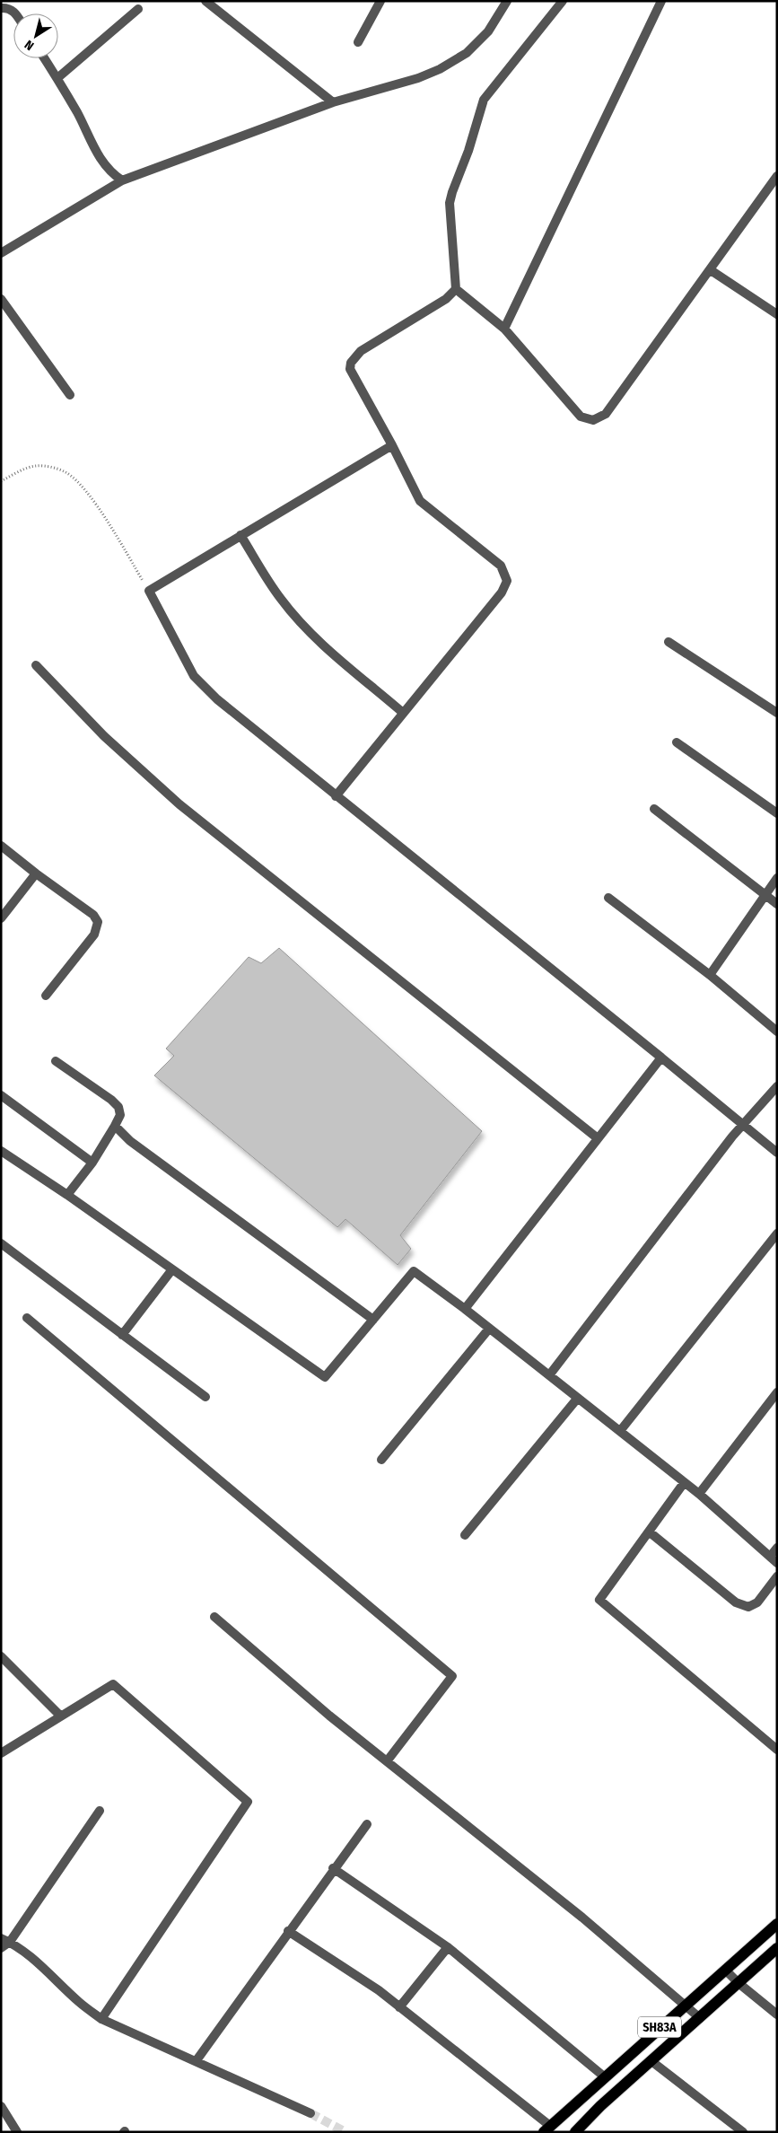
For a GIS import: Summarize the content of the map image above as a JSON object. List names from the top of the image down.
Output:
{
  "streets": {
    "main road": ["SH83A"]
  },
  "north": "bottom left"
}
